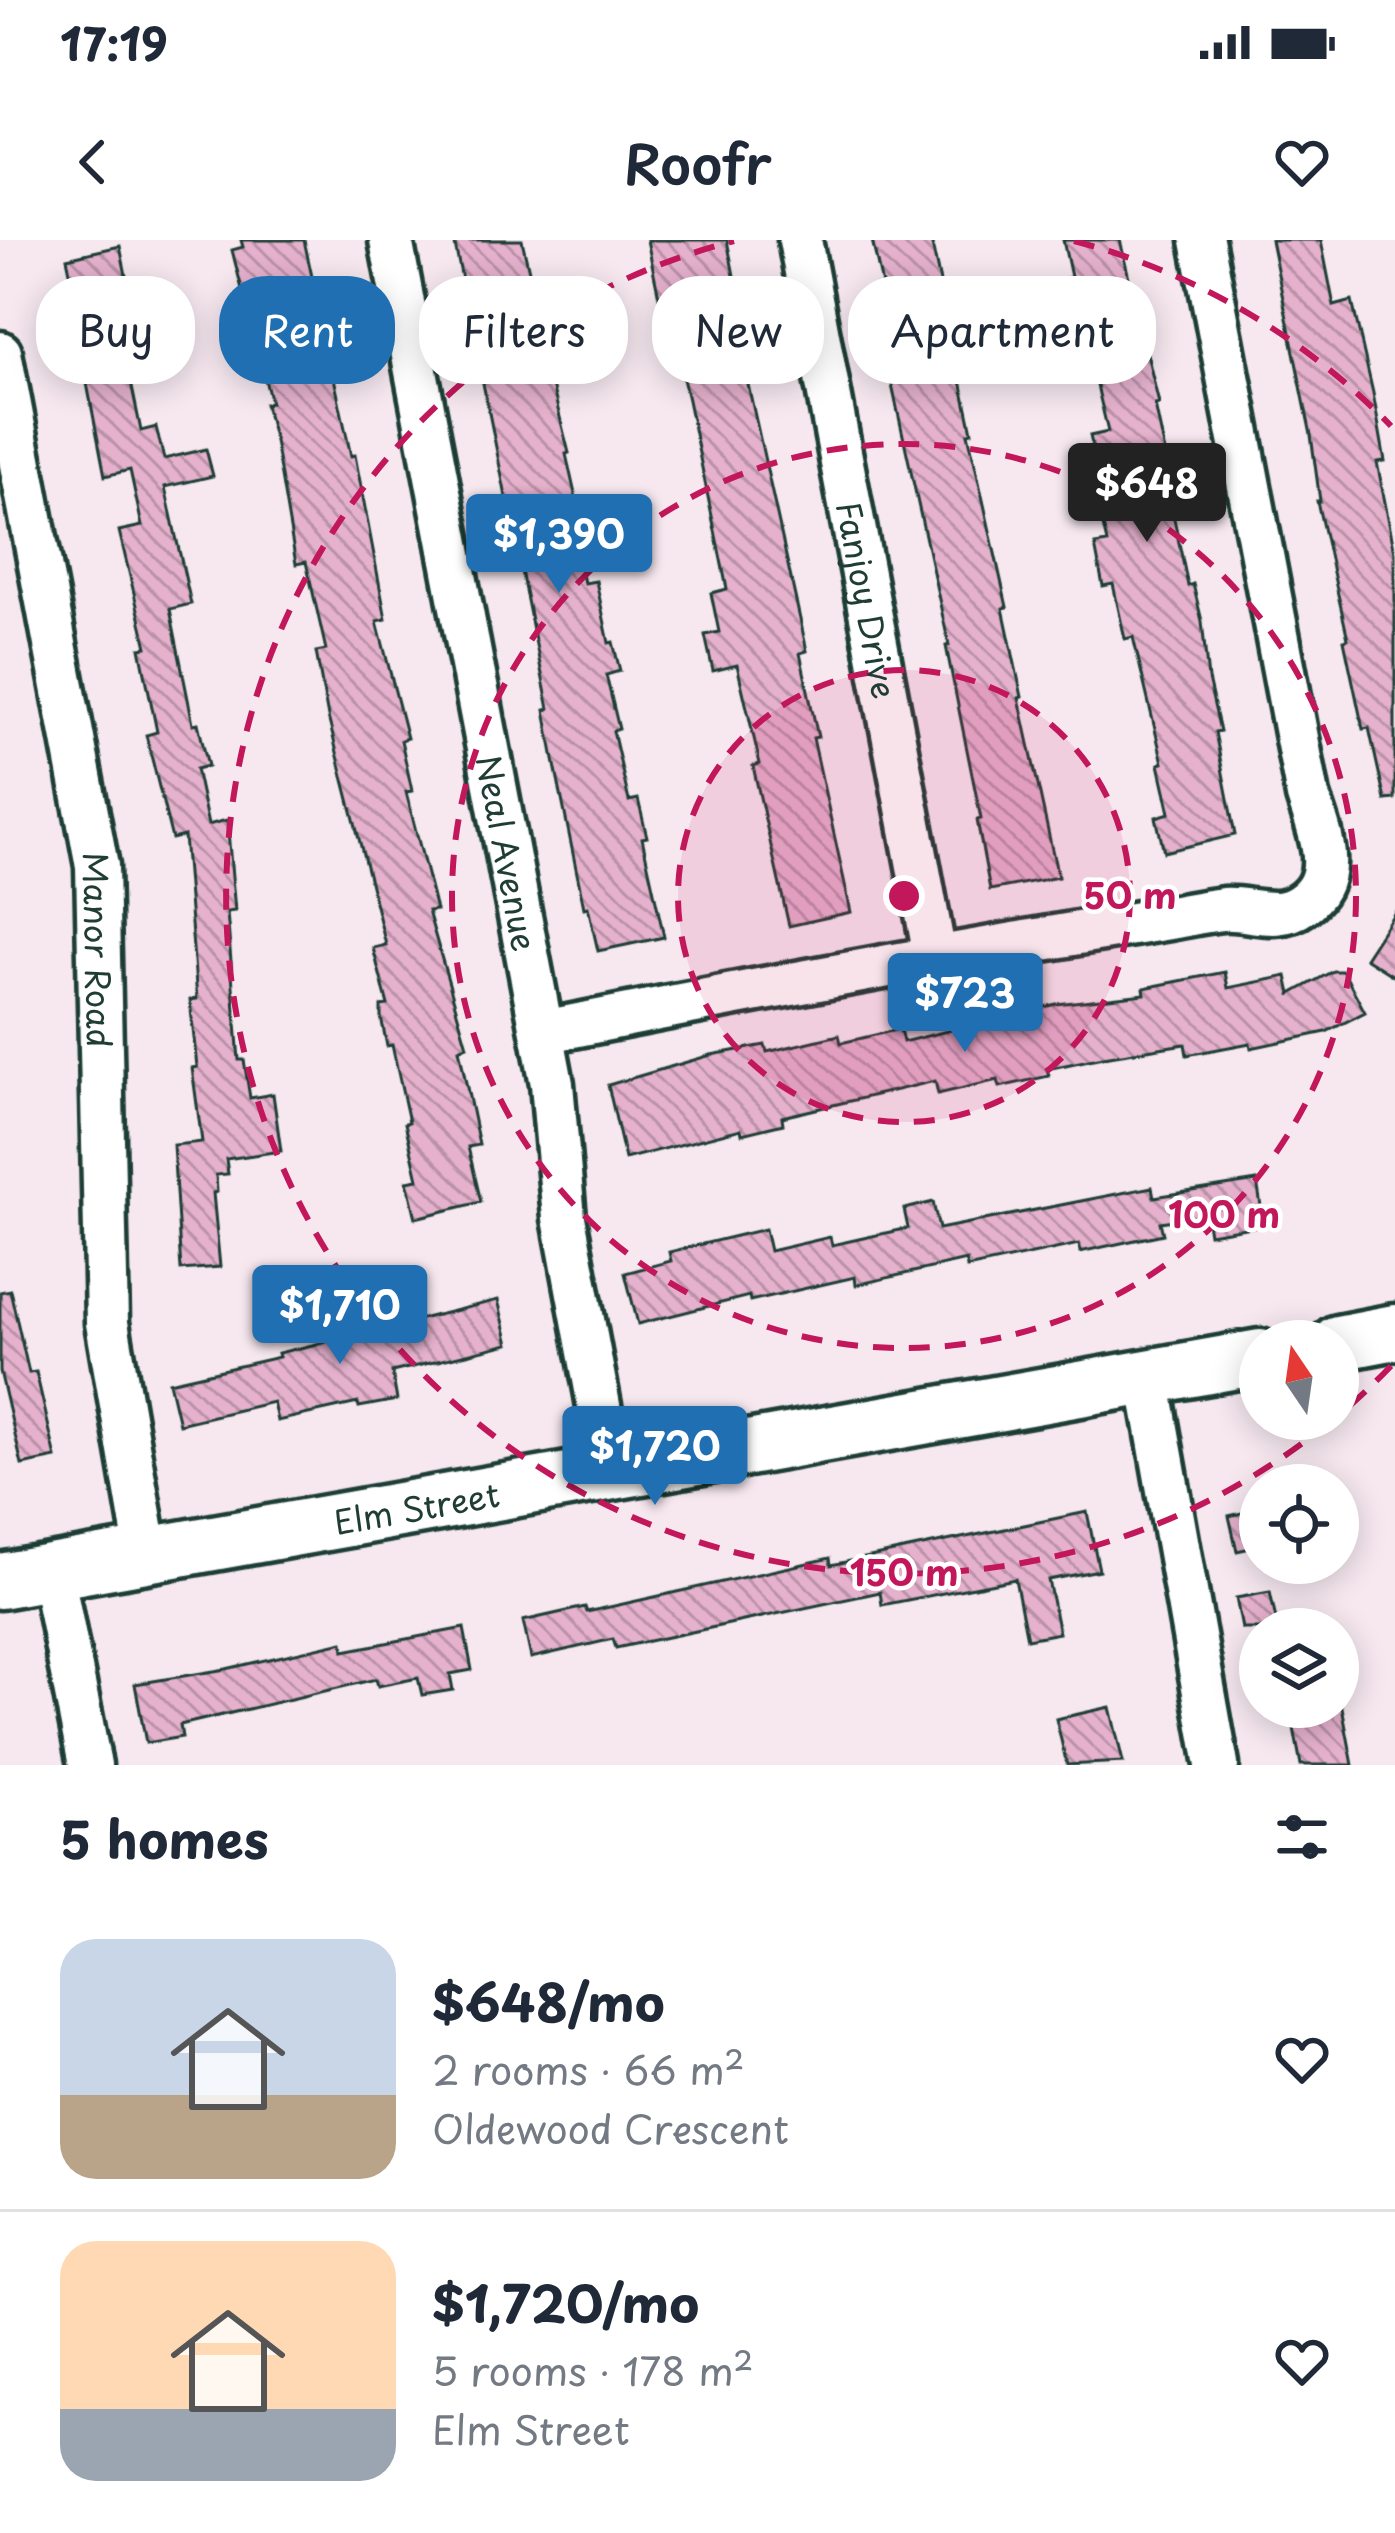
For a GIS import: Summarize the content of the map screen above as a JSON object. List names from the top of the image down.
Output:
{
  "streets": {
    "main road": ["Elm Street"],
    "street": ["Fanjoy Drive", "Neal Avenue", "Manor Road"]
  },
  "crossings": [
    ["Neal Avenue", "Elm Street"],
    ["Manor Road", "Elm Street"]
  ],
  "north": "top",
  "page": {
    "status": "17:19",
    "header": "Roofr",
    "chip": [
      "Buy",
      "Rent",
      "Filters",
      "New",
      "Apartment"
    ],
    "price": [
      "$648",
      "$1,390",
      "$723",
      "$1,710",
      "$1,720"
    ],
    "heading": "5 homes",
    "list": [
      {
        "name": "$648/mo",
        "note": "2 rooms · 66 m² · Oldewood Crescent"
      },
      {
        "name": "$1,720/mo",
        "note": "5 rooms · 178 m² · Elm Street"
      }
    ]
  },
  "rings": ["50 m", "100 m", "150 m"]
}
